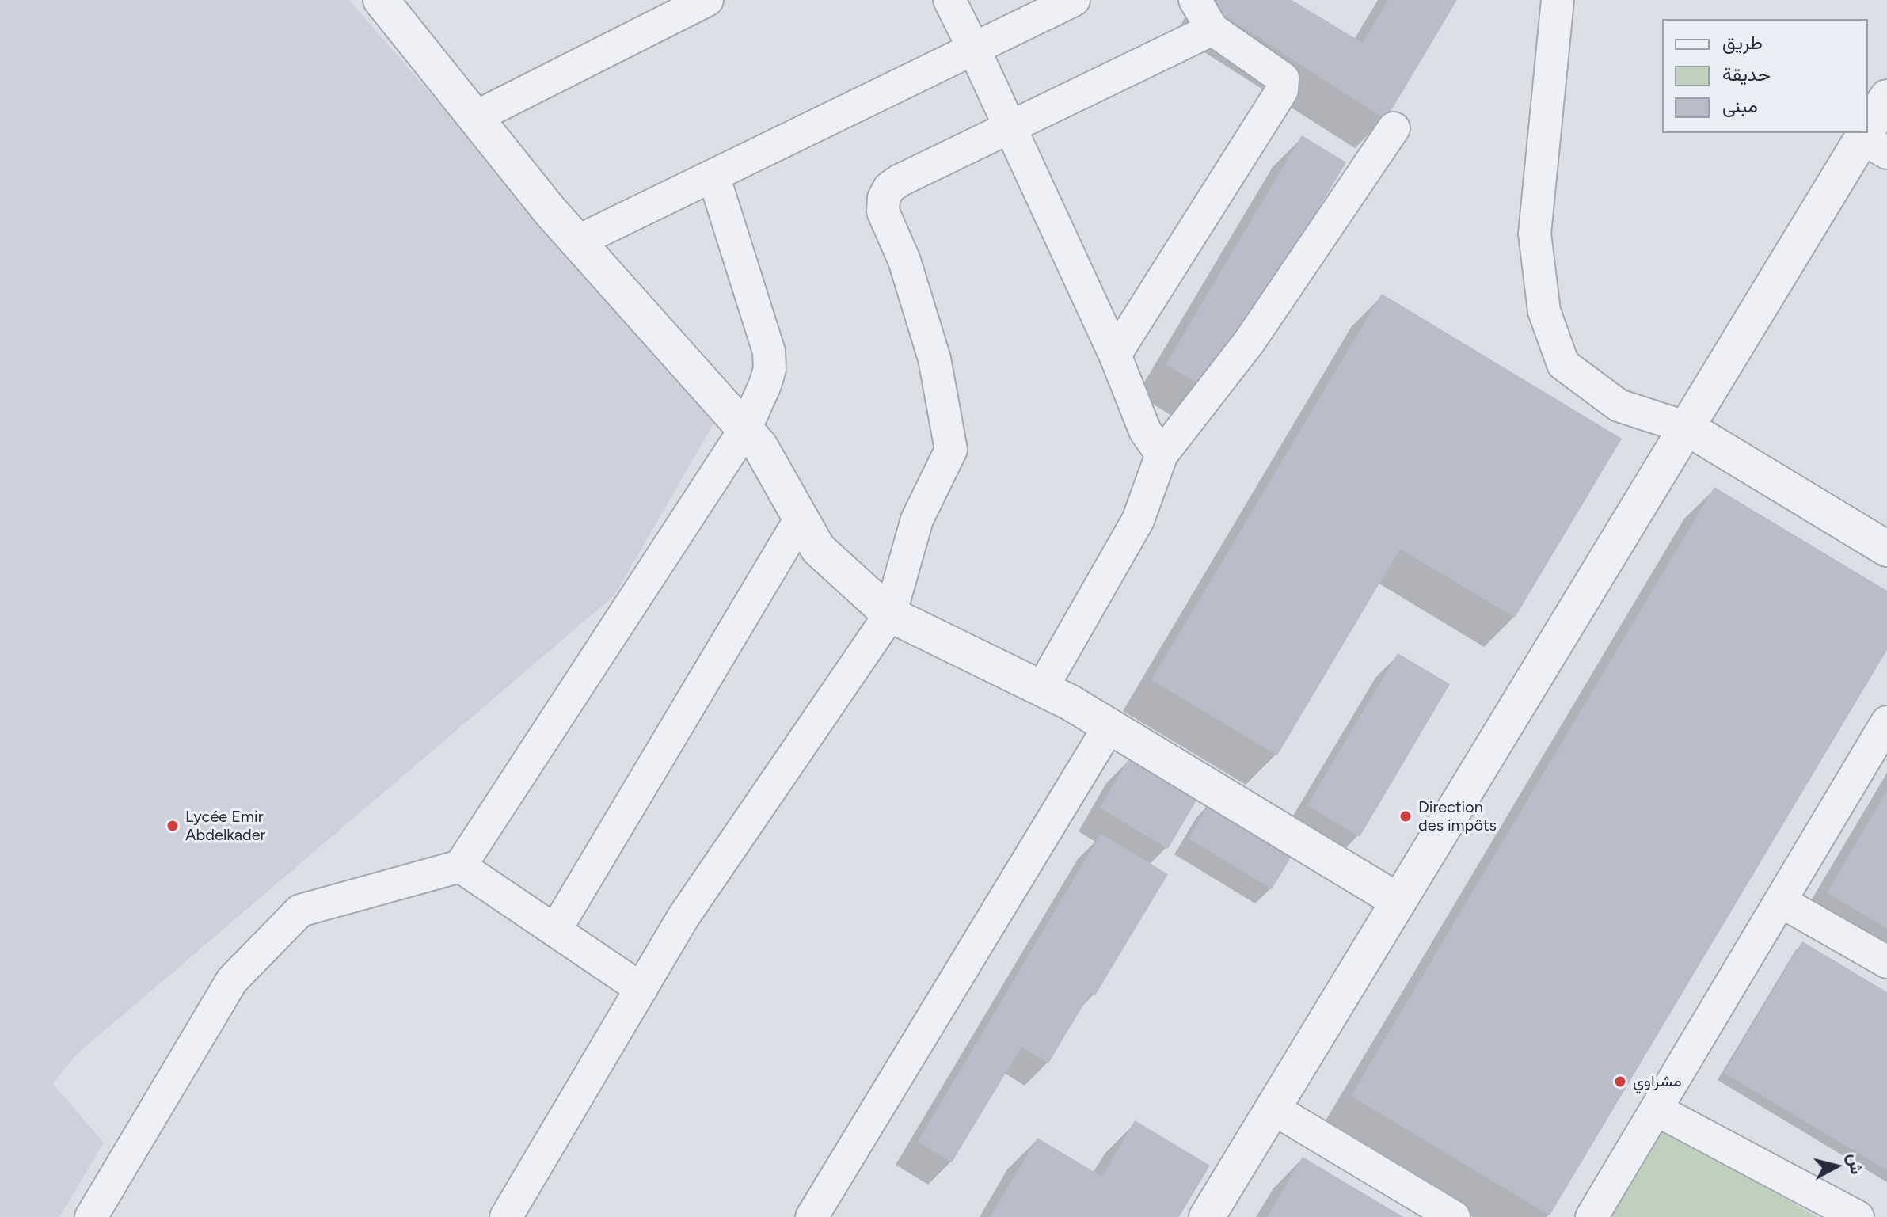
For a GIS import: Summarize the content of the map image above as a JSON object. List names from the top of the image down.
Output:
{
  "places": ["Direction des impôts", "Lycée Emir Abdelkader", "مشراوي"],
  "legend": ["طريق", "حديقة", "مبنى"],
  "north": "right"
}
